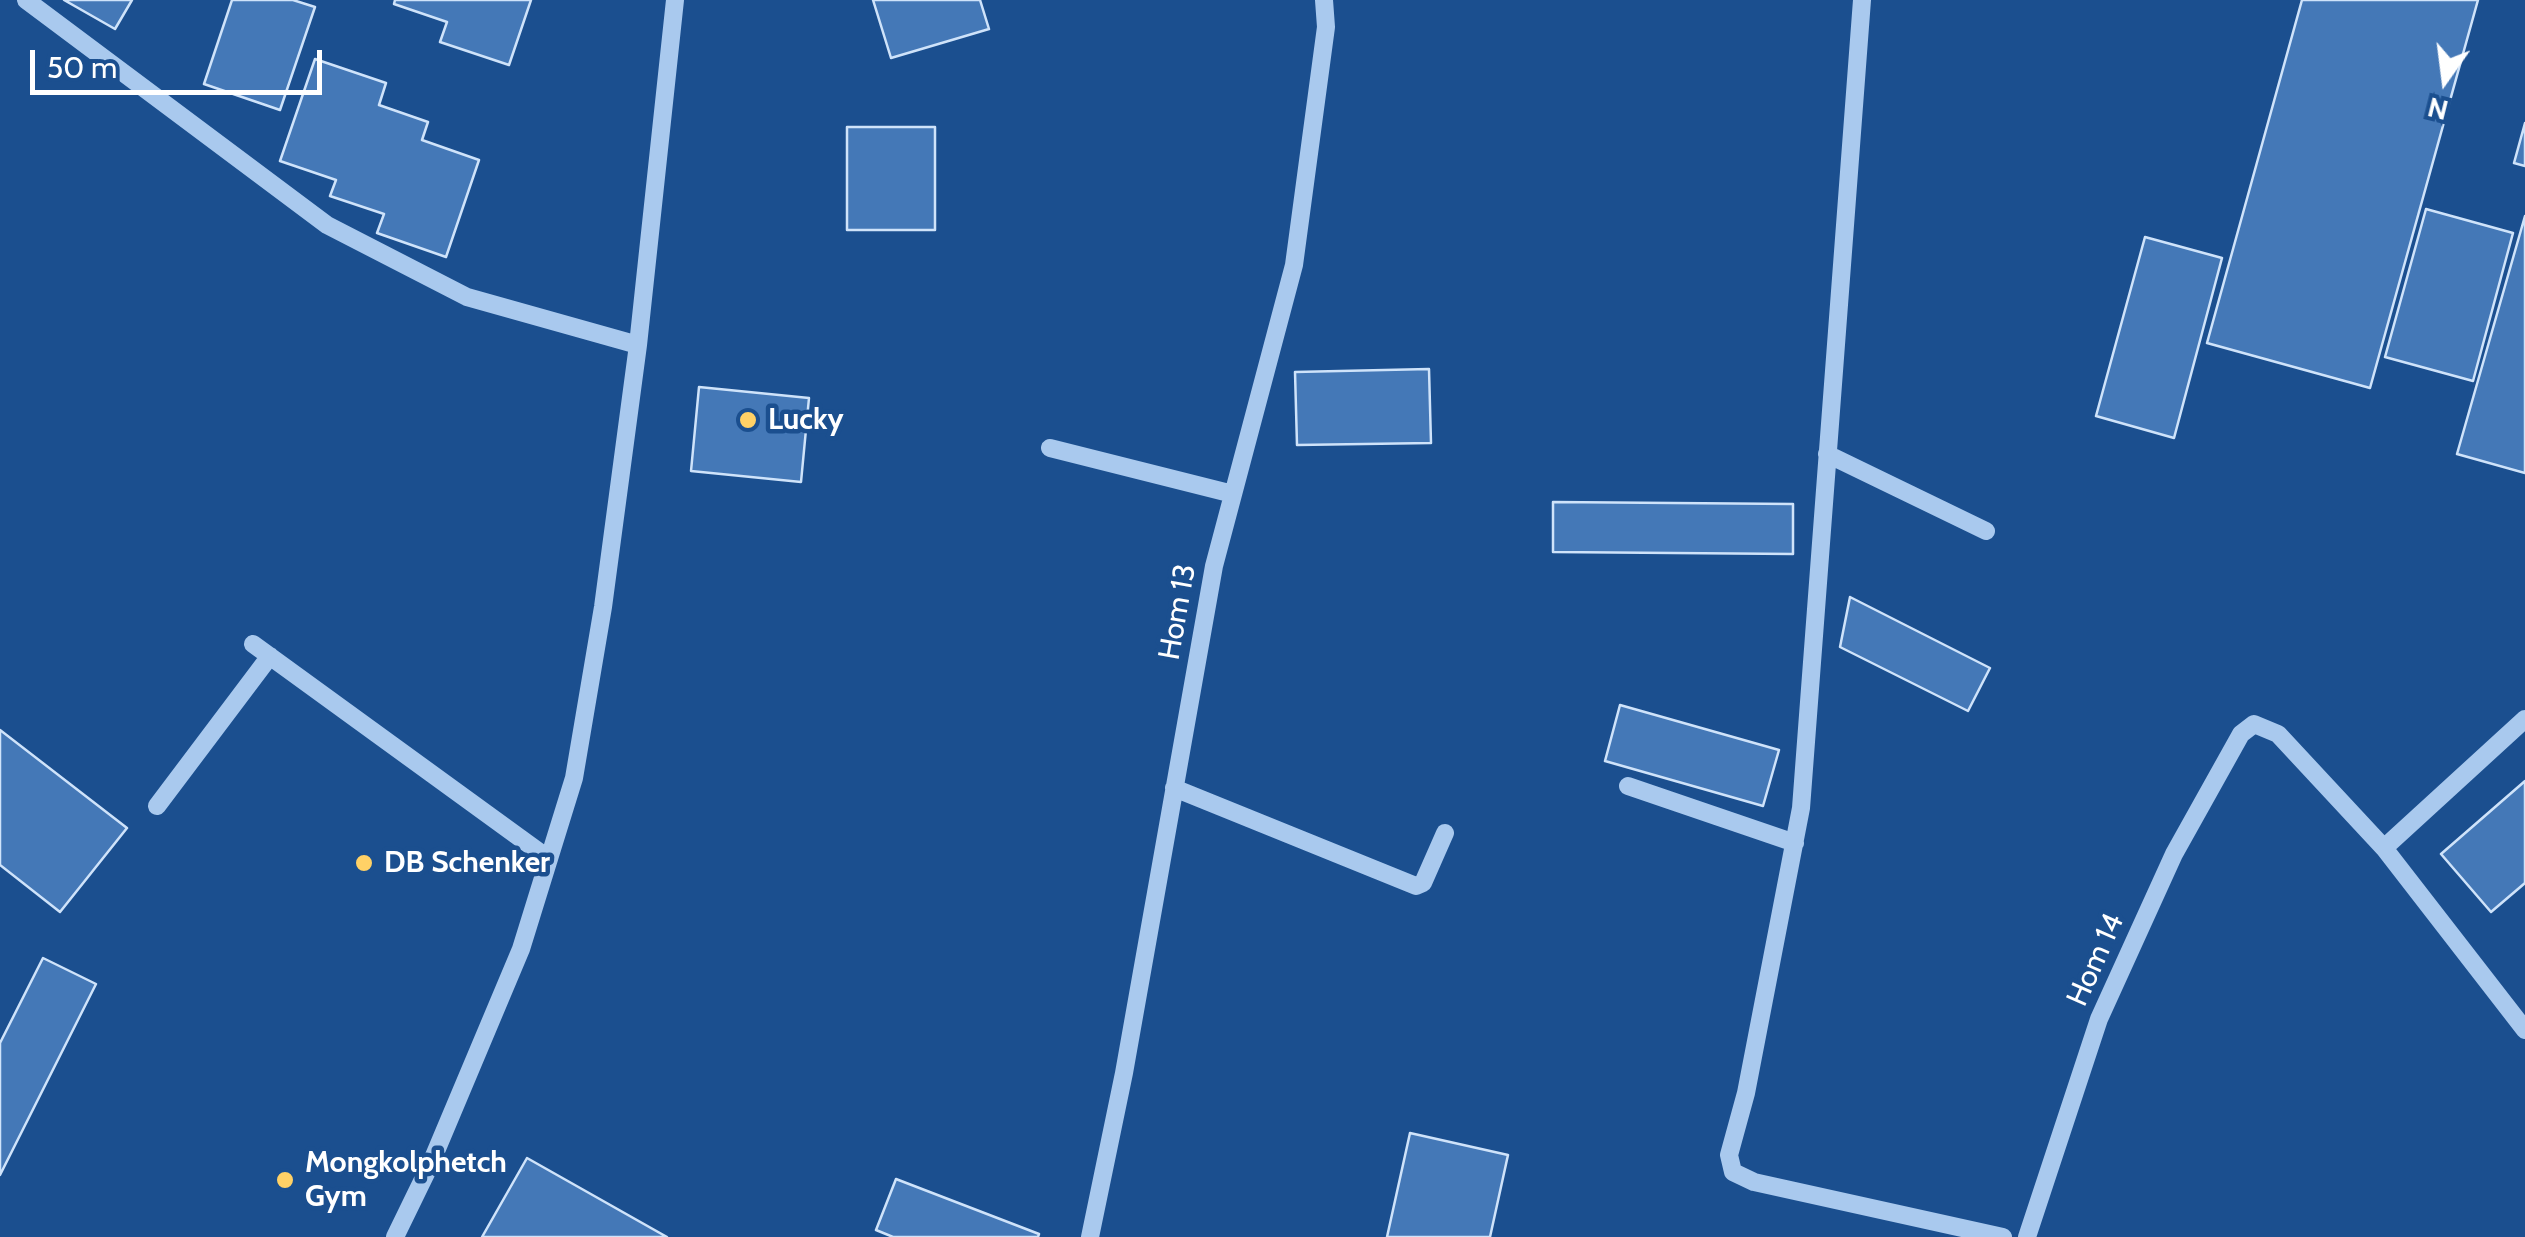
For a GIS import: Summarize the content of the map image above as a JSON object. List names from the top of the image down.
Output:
{
  "streets": {
    "street": ["Hom 13", "Hom 14"]
  },
  "places": ["Lucky", "DB Schenker", "Mongkolphetch Gym"],
  "scale_bar": "50 m",
  "north": "bottom"
}
